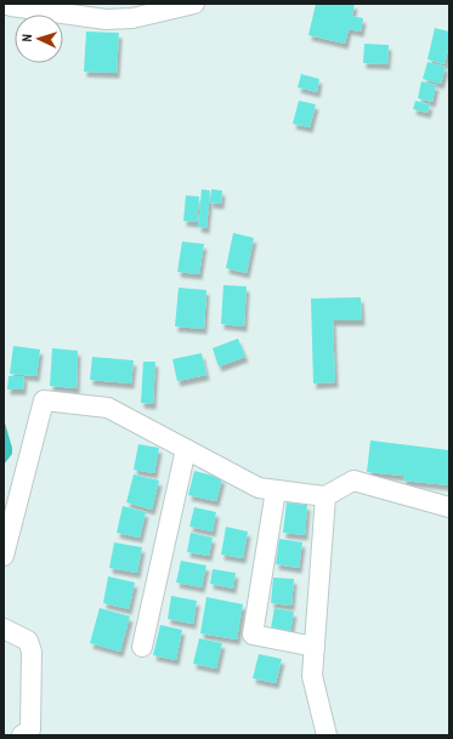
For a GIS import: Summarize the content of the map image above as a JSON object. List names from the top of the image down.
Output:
{
  "north": "left"
}
